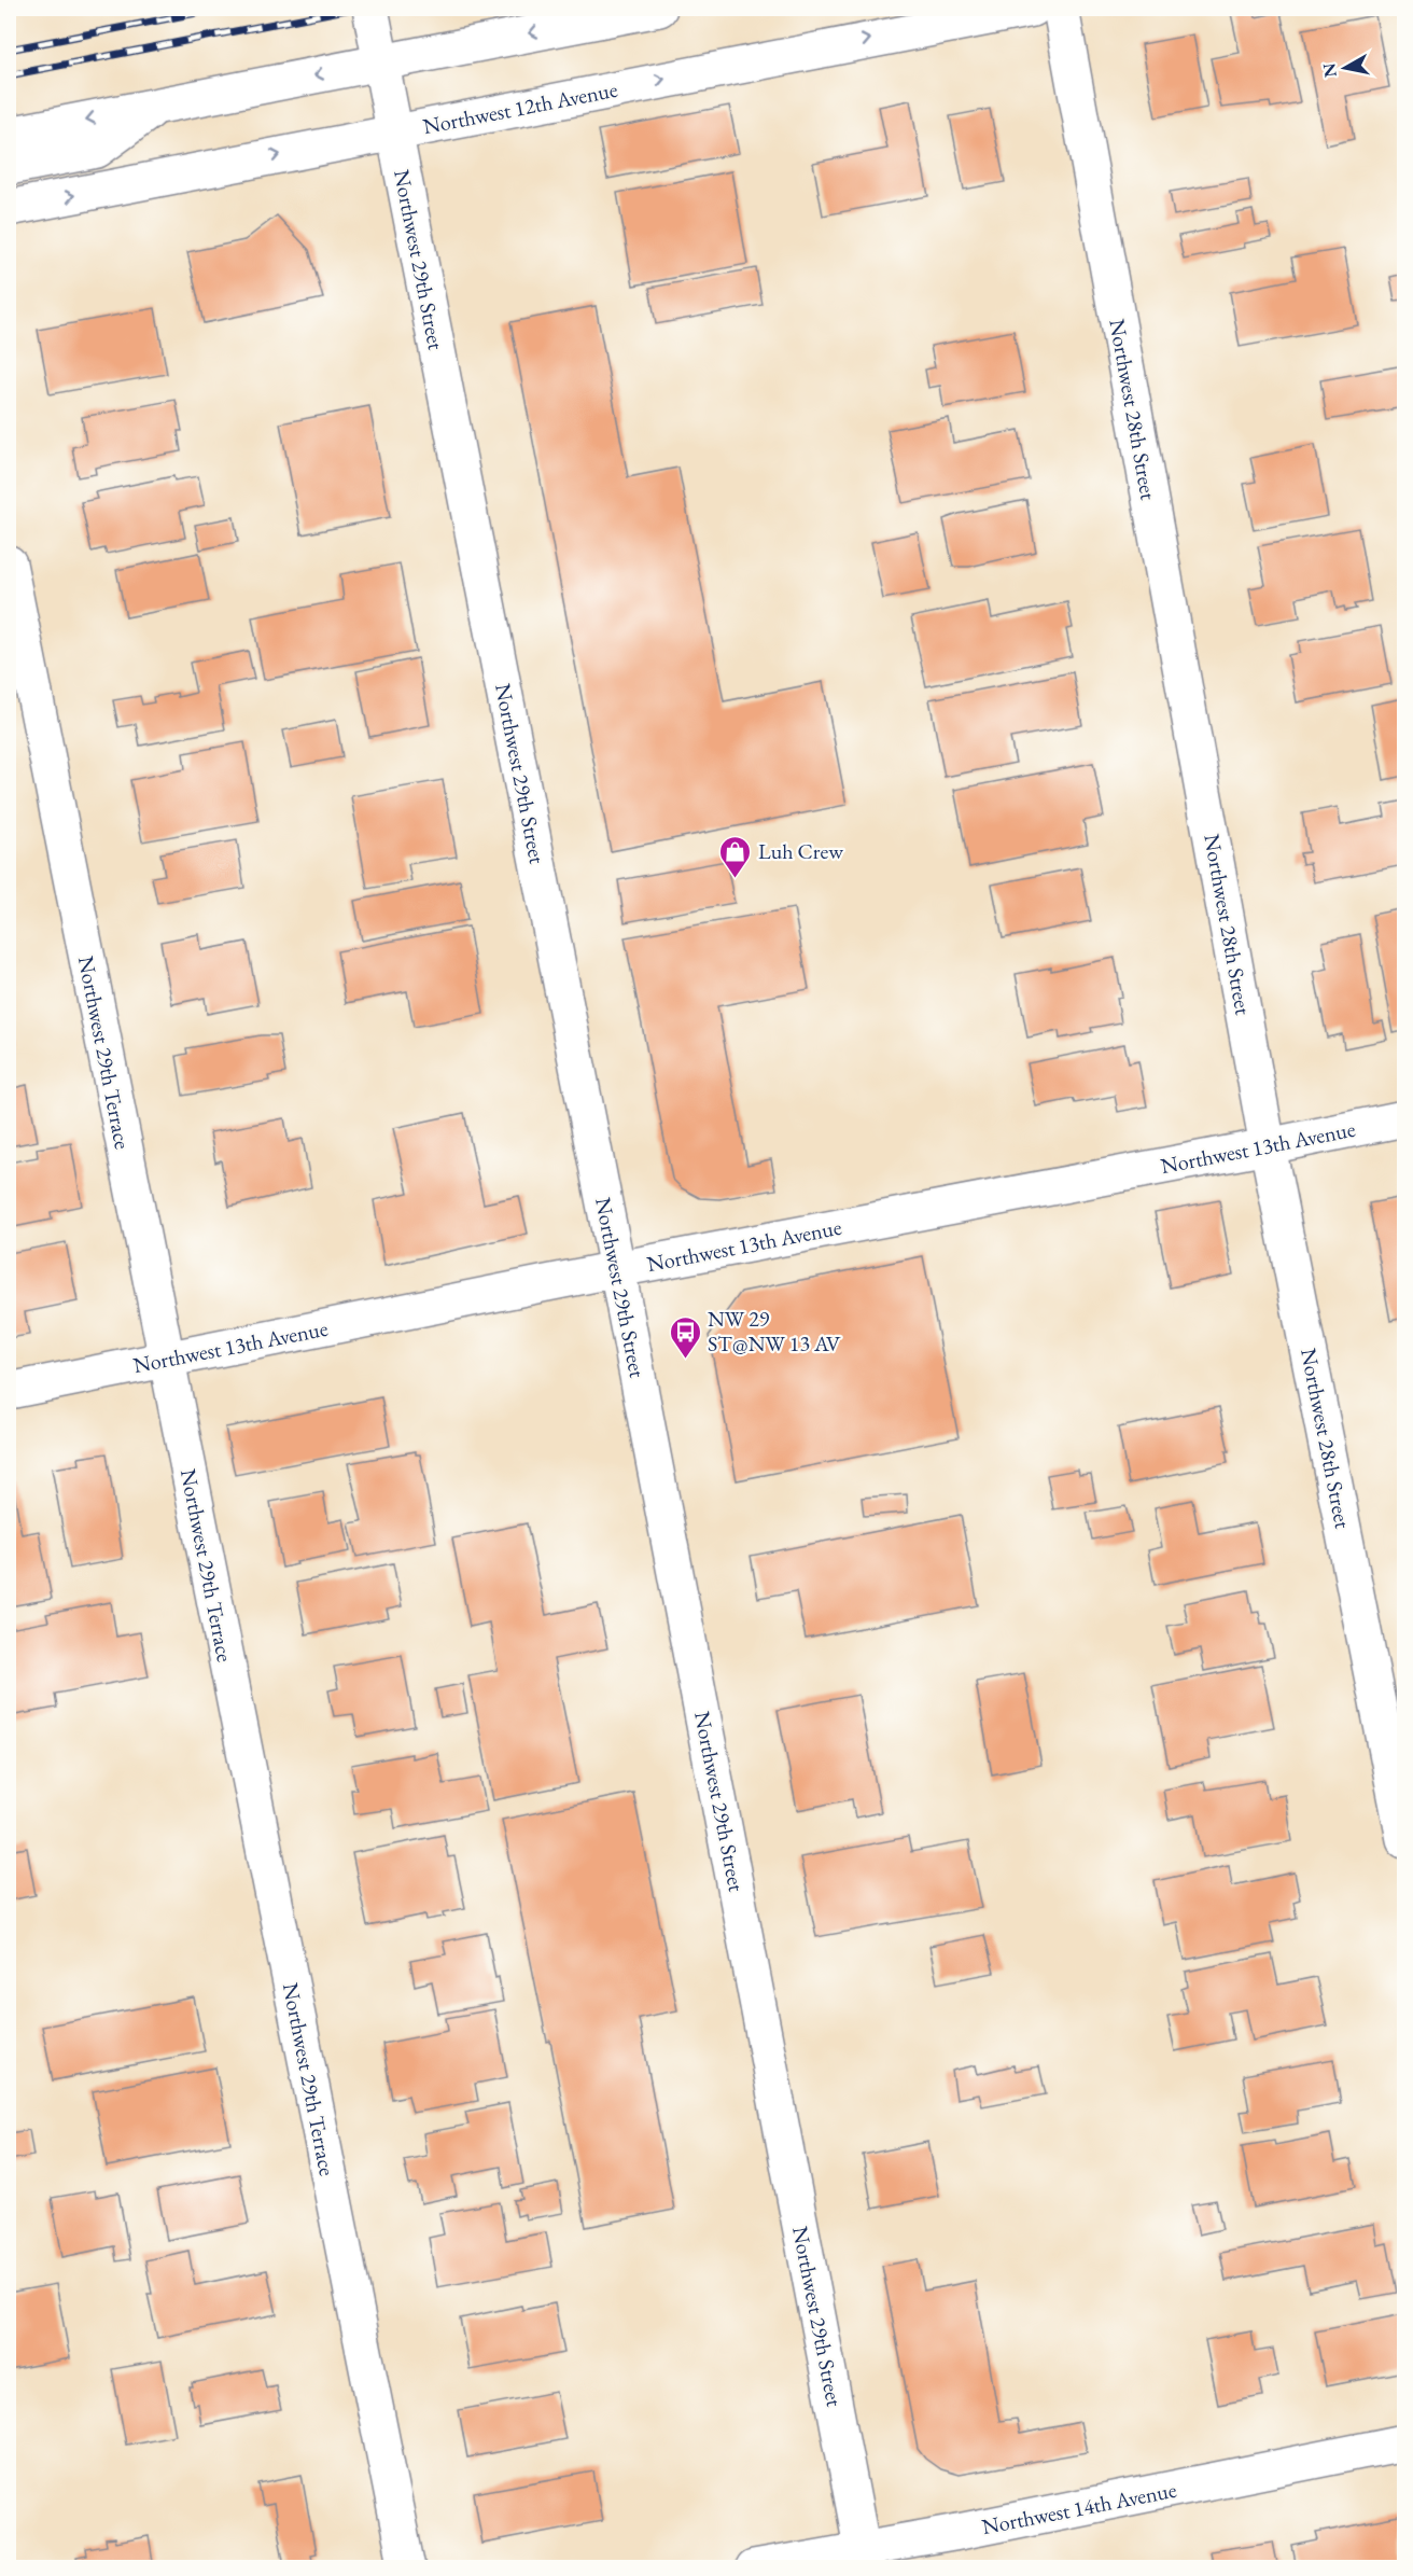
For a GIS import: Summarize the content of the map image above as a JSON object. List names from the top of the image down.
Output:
{
  "streets": {
    "street": [
      "Northwest 12th Avenue",
      "Northwest 29th Street",
      "Northwest 28th Street",
      "Northwest 29th Terrace",
      "Northwest 13th Avenue",
      "Northwest 14th Avenue"
    ]
  },
  "crossings": [
    ["Northwest 12th Avenue", "Northwest 29th Street"],
    ["Northwest 29th Street", "Northwest 13th Avenue"],
    ["Northwest 29th Street", "Northwest 14th Avenue"],
    ["Northwest 28th Street", "Northwest 13th Avenue"],
    ["Northwest 29th Terrace", "Northwest 13th Avenue"]
  ],
  "places": {
    "shop": ["Luh Crew"],
    "bus stop": ["NW 29 ST@NW 13 AV"]
  },
  "north": "left"
}
